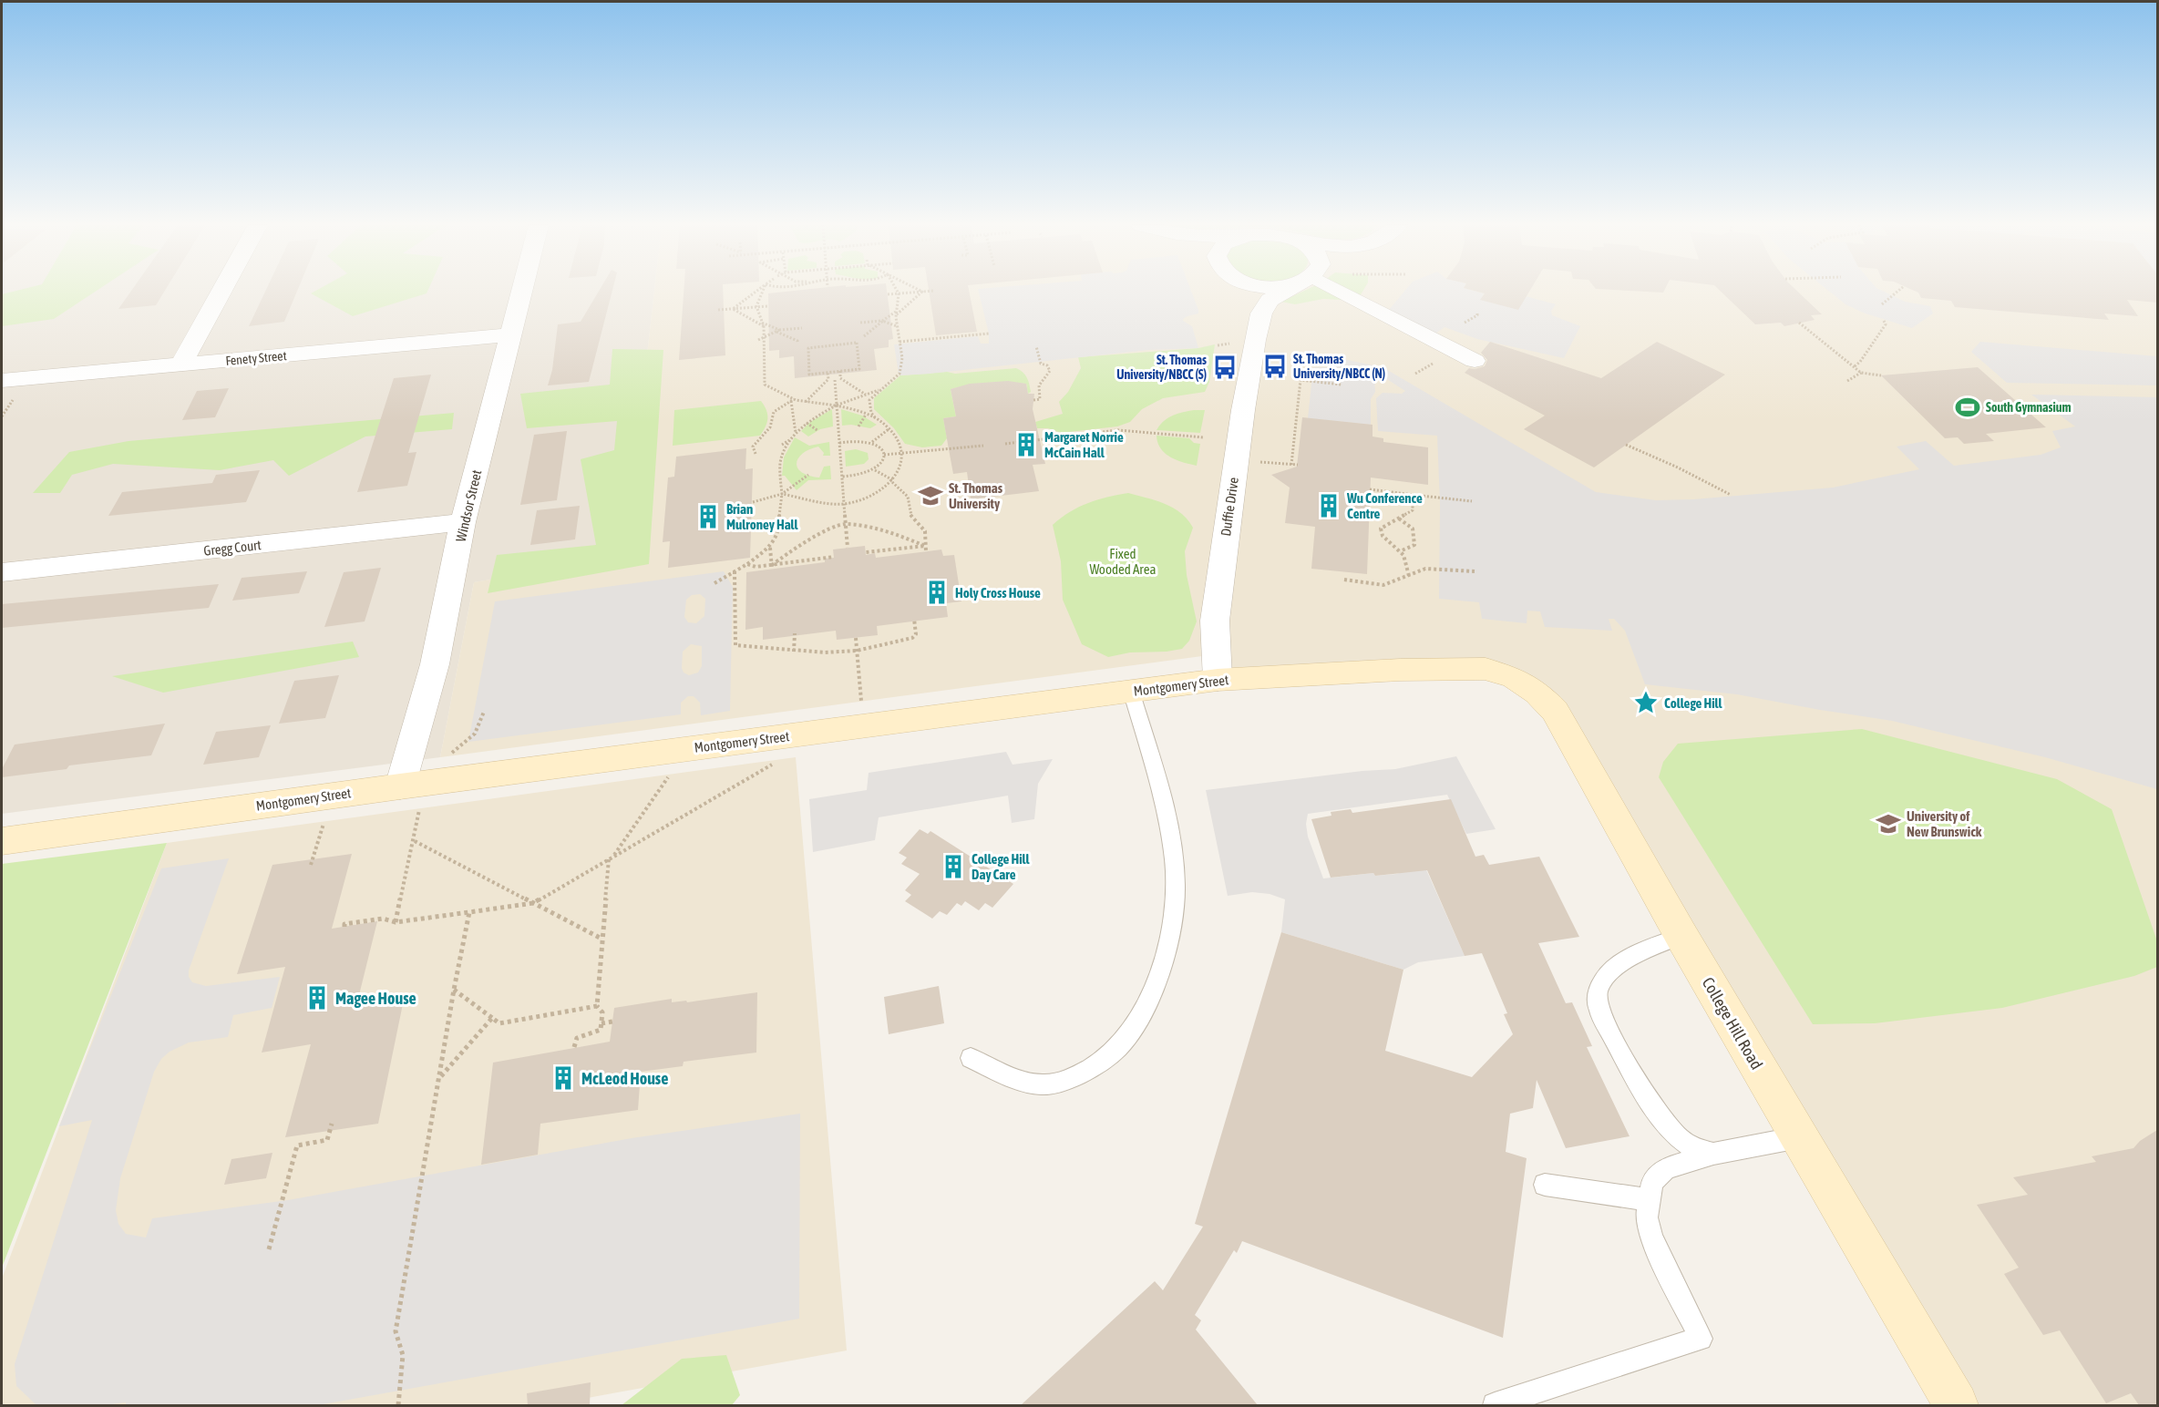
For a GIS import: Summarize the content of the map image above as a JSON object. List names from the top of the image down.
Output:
{
  "streets": {
    "street": [
      "Fenety Street",
      "Windsor Street",
      "Duffie Drive",
      "Gregg Court",
      "Montgomery Street",
      "College Hill Road"
    ]
  },
  "crossings": [
    ["Fenety Street", "Windsor Street"],
    ["Windsor Street", "Gregg Court"],
    ["Windsor Street", "Montgomery Street"],
    ["Duffie Drive", "Montgomery Street"],
    ["Montgomery Street", "College Hill Road"]
  ],
  "parks": ["Fixed Wooded Area"],
  "places": {
    "bus stop": ["St. Thomas University/NBCC (N)", "St. Thomas University/NBCC (S)"],
    "sports": ["South Gymnasium"],
    "building": [
      "Margaret Norrie McCain Hall",
      "Wu Conference Centre",
      "Brian Mulroney Hall",
      "Holy Cross House",
      "College Hill Day Care",
      "Magee House",
      "McLeod House"
    ],
    "school or university": ["St. Thomas University", "University of New Brunswick"],
    "place": ["College Hill"]
  }
}
